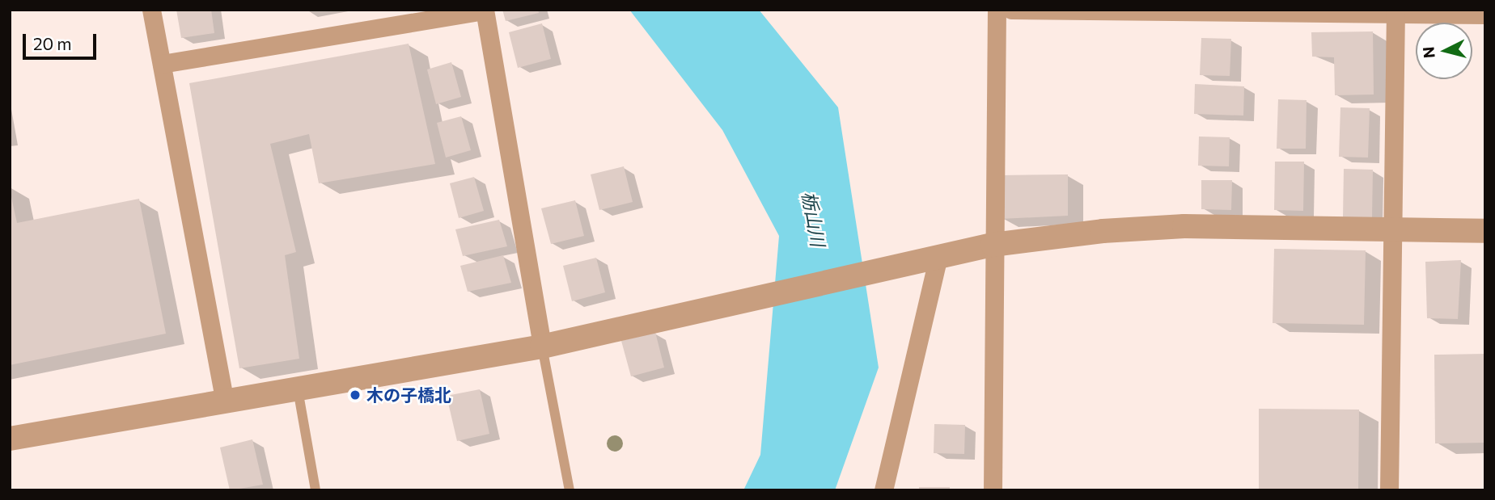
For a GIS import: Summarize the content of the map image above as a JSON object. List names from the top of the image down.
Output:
{
  "water": ["栃山川"],
  "places": ["木の子橋北"],
  "scale_bar": "20 m",
  "north": "left"
}
